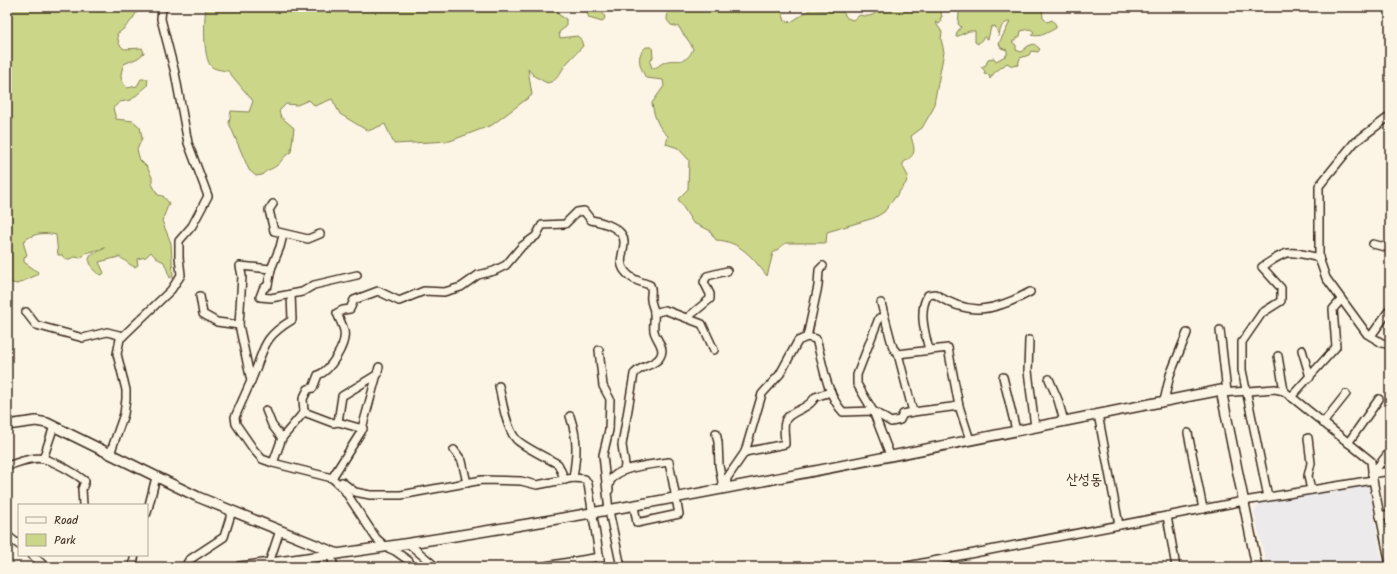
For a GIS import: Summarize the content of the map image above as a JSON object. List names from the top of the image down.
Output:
{
  "districts": ["산성동"],
  "legend": ["Road", "Park"]
}
